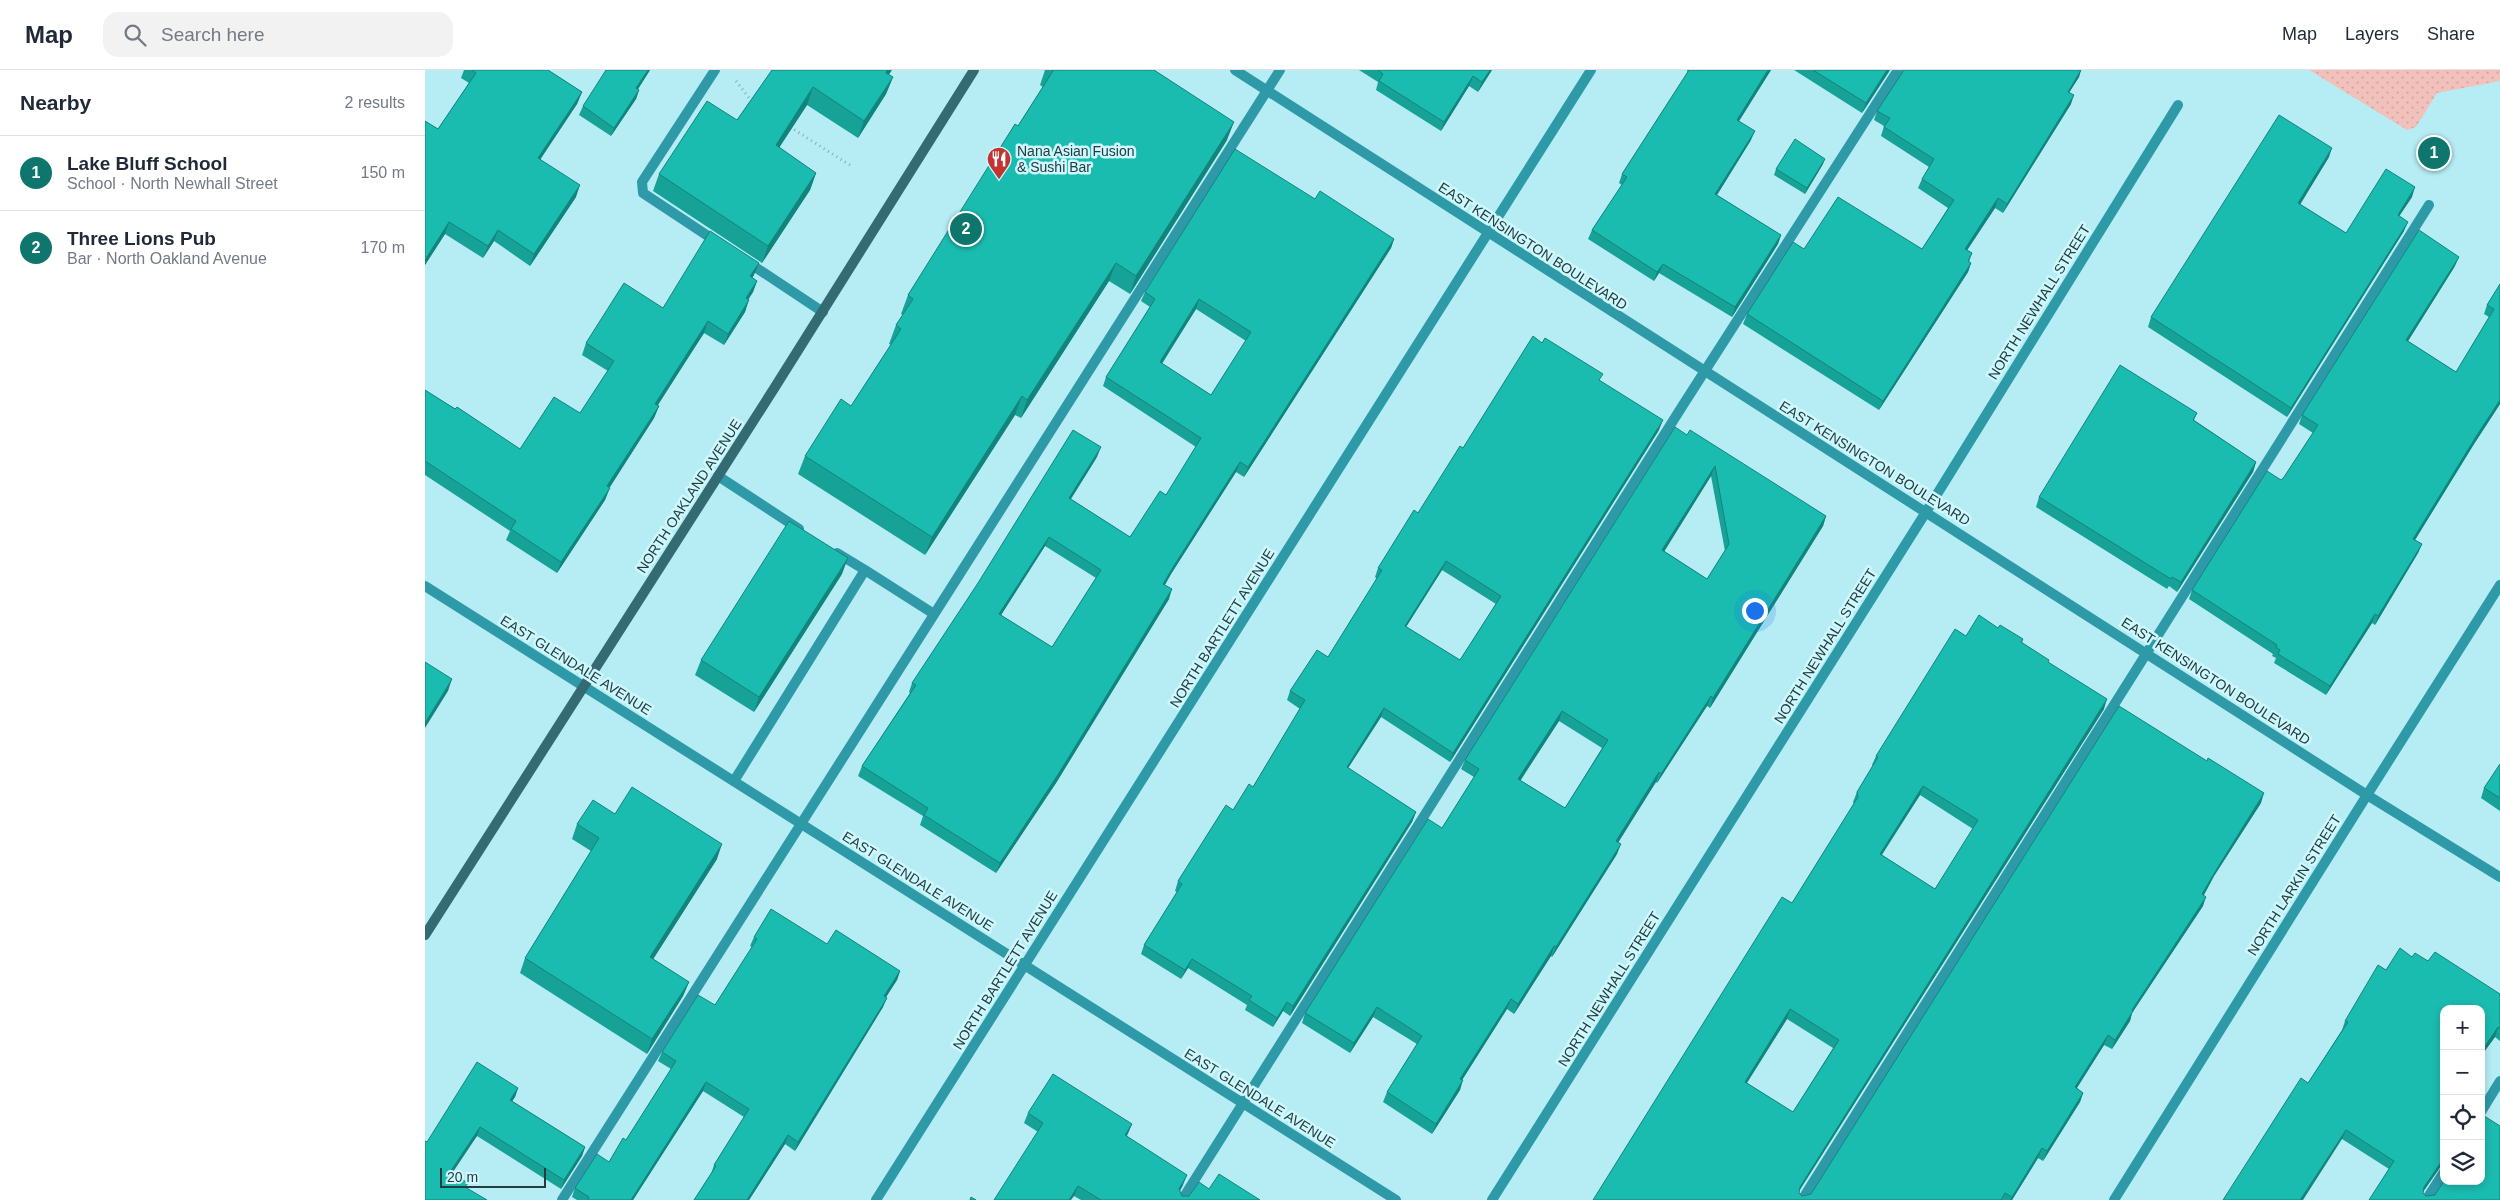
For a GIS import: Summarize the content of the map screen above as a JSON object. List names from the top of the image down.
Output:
{
  "streets": {
    "main road": ["NORTH OAKLAND AVENUE"],
    "street": [
      "EAST KENSINGTON BOULEVARD",
      "NORTH NEWHALL STREET",
      "NORTH BARTLETT AVENUE",
      "EAST GLENDALE AVENUE",
      "NORTH LARKIN STREET"
    ]
  },
  "crossings": [
    ["EAST KENSINGTON BOULEVARD", "NORTH NEWHALL STREET"],
    ["EAST KENSINGTON BOULEVARD", "NORTH BARTLETT AVENUE"],
    ["EAST KENSINGTON BOULEVARD", "NORTH LARKIN STREET"],
    ["NORTH OAKLAND AVENUE", "EAST GLENDALE AVENUE"],
    ["NORTH BARTLETT AVENUE", "EAST GLENDALE AVENUE"]
  ],
  "places": {
    "restaurant": ["Nana Asian Fusion & Sushi Bar"]
  },
  "scale_bar": "20 m",
  "page": {
    "header": "Map",
    "search": "Search here",
    "nav": ["Map", "Layers", "Share"],
    "heading": ["Nearby", "2 results"],
    "list": [
      {
        "mark": "1",
        "name": "Lake Bluff School",
        "note": "School · North Newhall Street",
        "value": "150 m"
      },
      {
        "mark": "2",
        "name": "Three Lions Pub",
        "note": "Bar · North Oakland Avenue",
        "value": "170 m"
      }
    ],
    "pins": ["1", "2"],
    "map_buttons": ["+", "−"],
    "scale": "20 m"
  }
}
